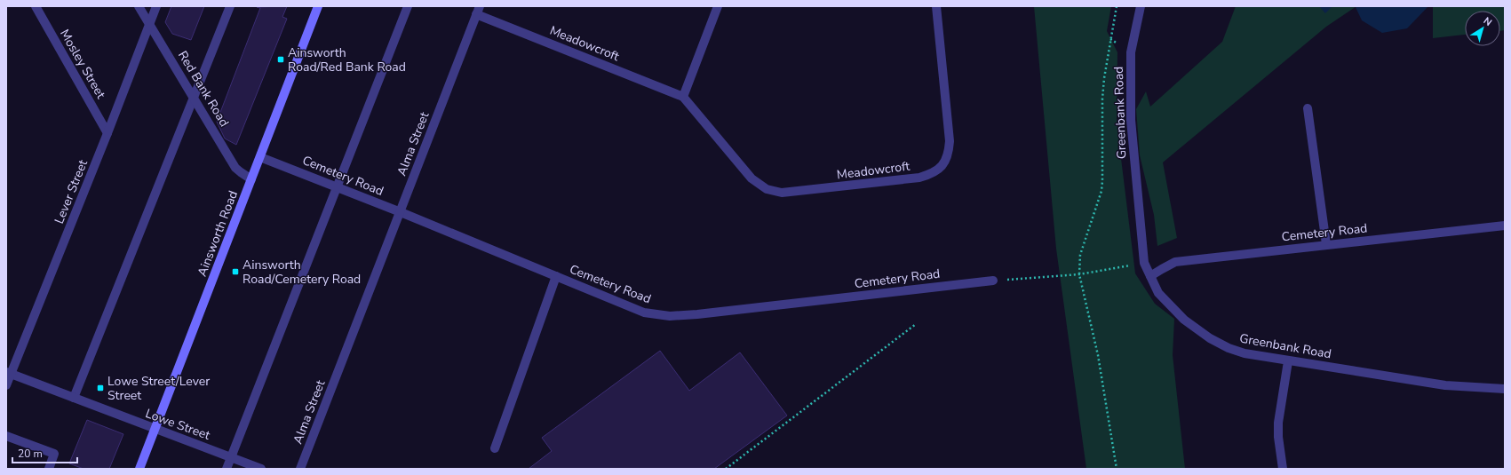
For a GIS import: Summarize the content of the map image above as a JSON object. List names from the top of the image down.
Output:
{
  "streets": {
    "main road": ["Ainsworth Road"],
    "street": [
      "Meadowcroft",
      "Mosley Street",
      "Red Bank Road",
      "Greenbank Road",
      "Alma Street",
      "Cemetery Road",
      "Lever Street",
      "Lowe Street"
    ]
  },
  "crossings": [
    ["Meadowcroft", "Alma Street"],
    ["Mosley Street", "Lever Street"],
    ["Red Bank Road", "Lever Street"],
    ["Red Bank Road", "Ainsworth Road"],
    ["Greenbank Road", "Cemetery Road"],
    ["Alma Street", "Cemetery Road"],
    ["Cemetery Road", "Ainsworth Road"],
    ["Lever Street", "Lowe Street"],
    ["Ainsworth Road", "Lowe Street"]
  ],
  "places": {
    "transit": ["Ainsworth Road/Red Bank Road", "Ainsworth Road/Cemetery Road", "Lowe Street/Lever Street"]
  },
  "scale_bar": "20 m",
  "north": "top right"
}
